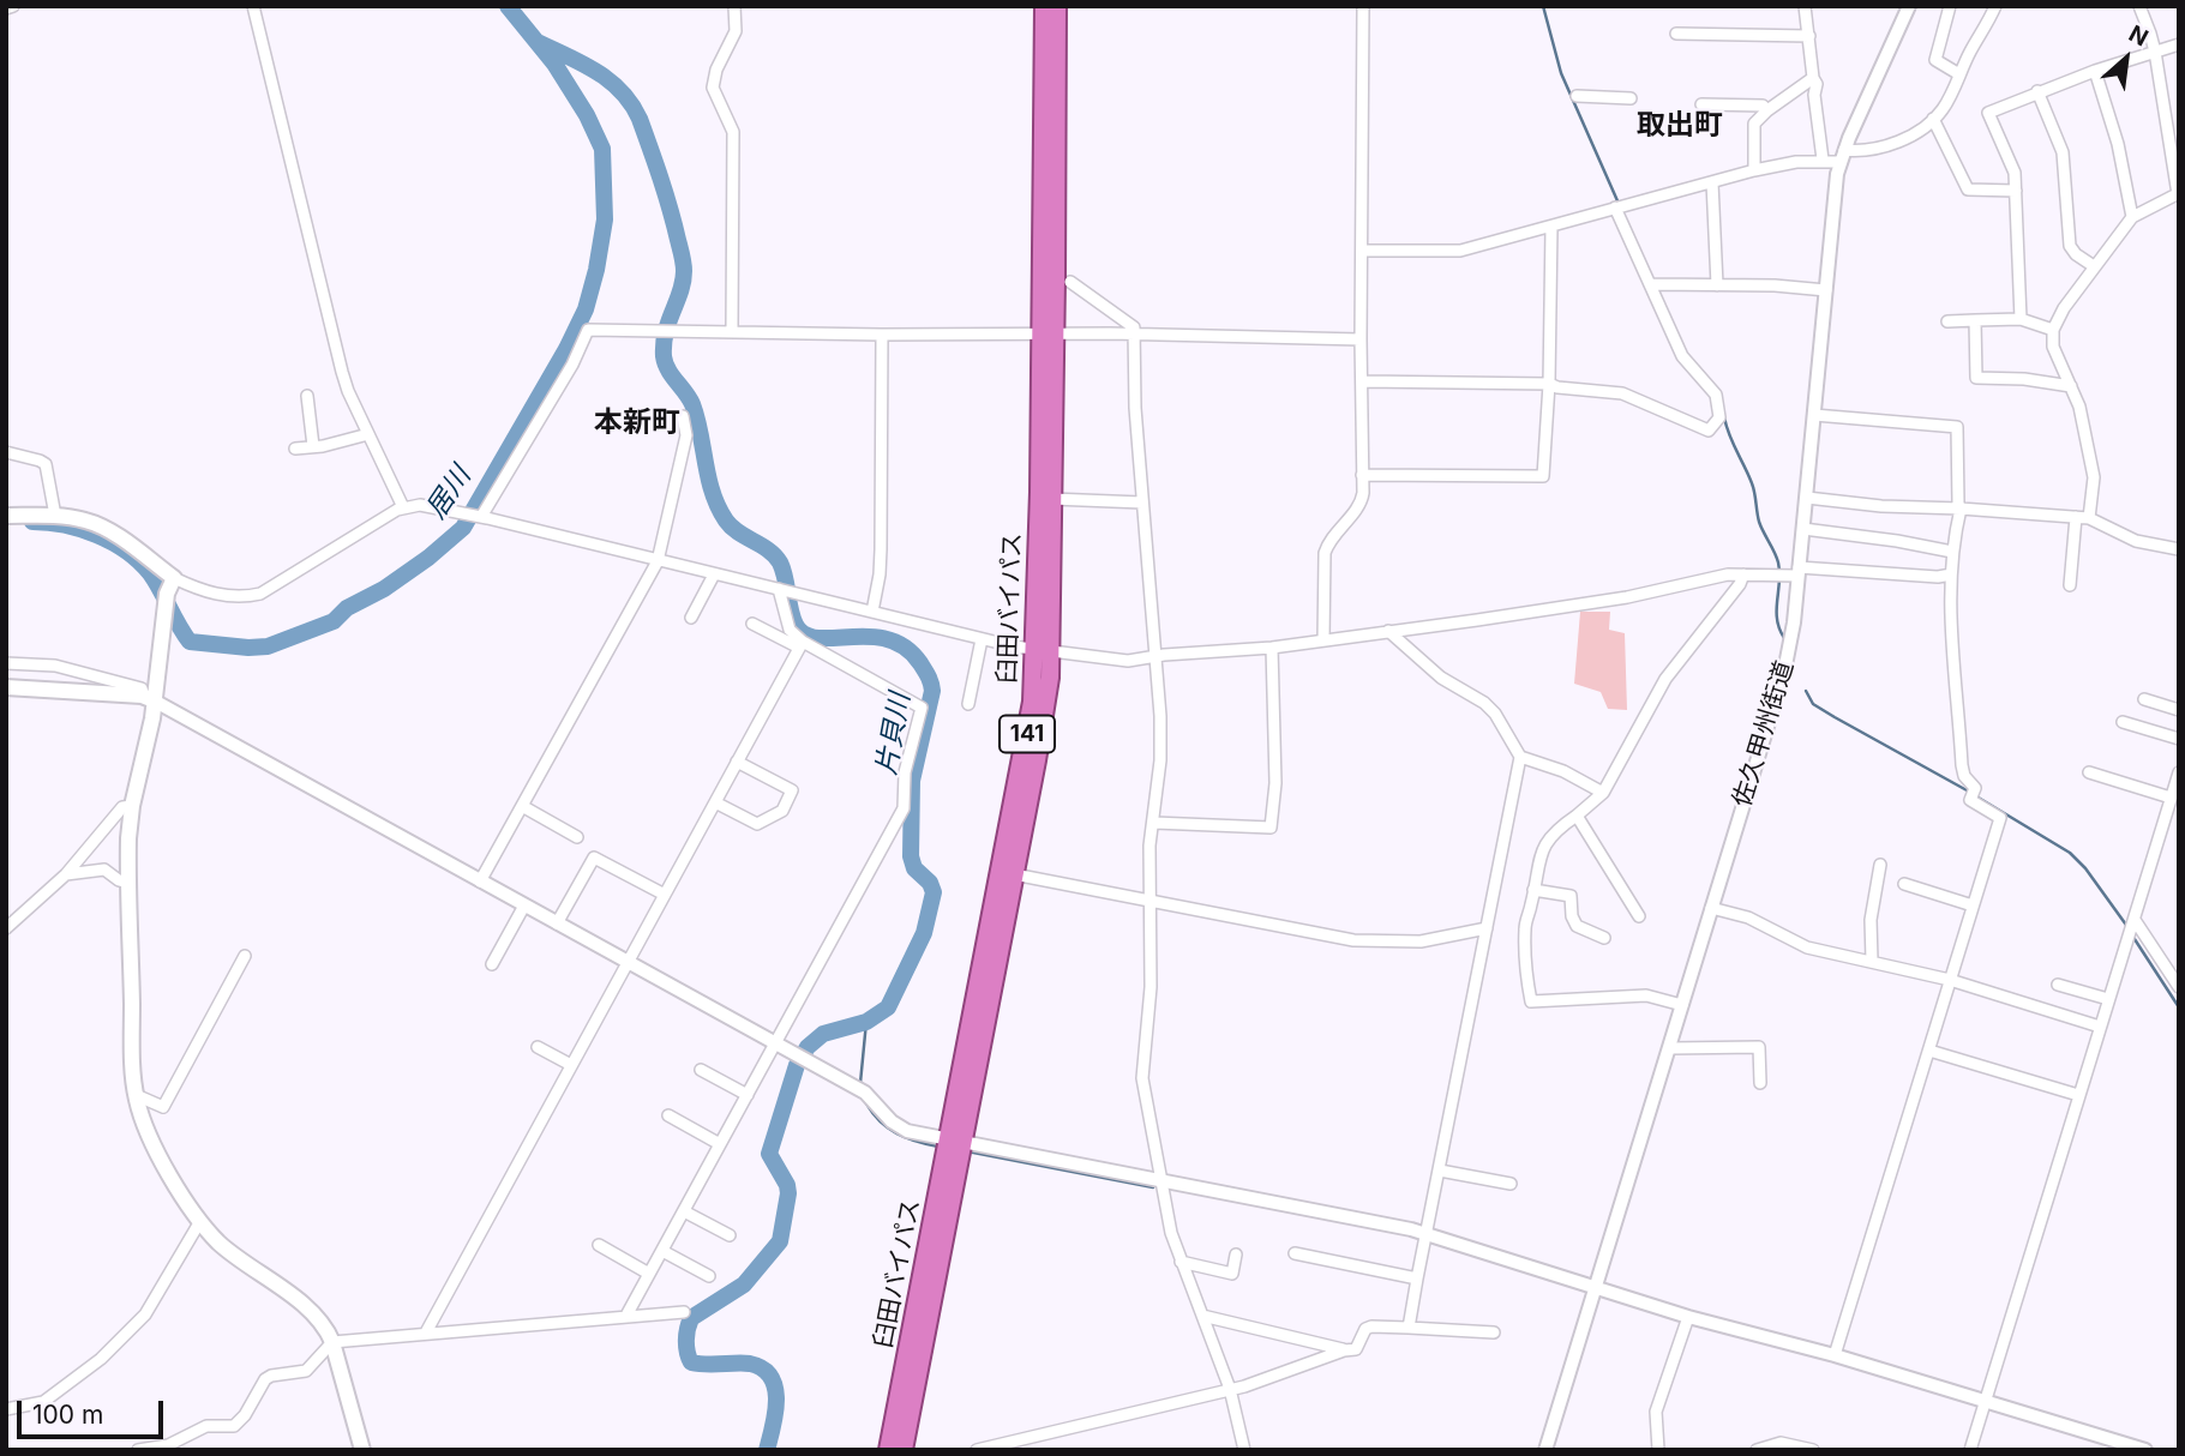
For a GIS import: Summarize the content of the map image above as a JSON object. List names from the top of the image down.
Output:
{
  "streets": {
    "highway": ["臼田バイパス", "141"],
    "street": ["佐久甲州街道"]
  },
  "districts": ["取出町", "本新町"],
  "water": ["居川", "片貝川"],
  "scale_bar": "100 m",
  "north": "top right"
}
